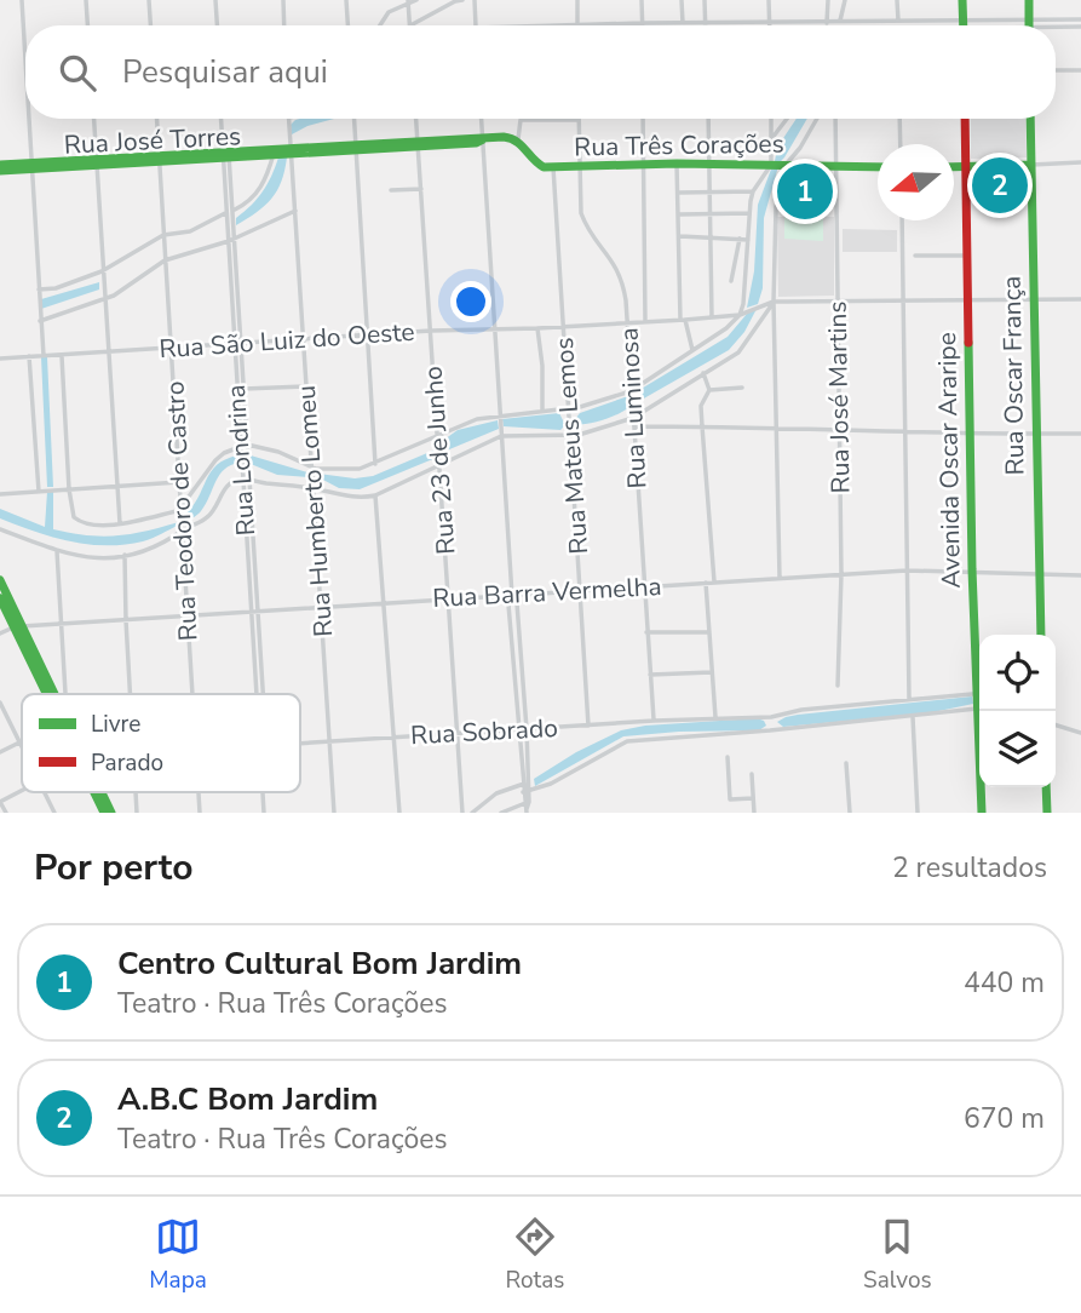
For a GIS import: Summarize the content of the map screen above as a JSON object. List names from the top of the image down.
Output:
{
  "streets": {
    "street": [
      "Rua José Torres",
      "Rua Três Corações",
      "Rua São Luiz do Oeste",
      "Rua Oscar França",
      "Rua José Martins",
      "Rua Luminosa",
      "Rua Mateus Lemos",
      "Rua Londrina",
      "Rua 23 de Junho",
      "Avenida Oscar Araripe",
      "Rua Teodoro de Castro",
      "Rua Humberto Lomeu",
      "Rua Barra Vermelha",
      "Rua Sobrado"
    ]
  },
  "crossings": [
    ["Rua José Torres", "Rua Londrina"],
    ["Rua José Torres", "Rua 23 de Junho"],
    ["Rua José Torres", "Rua Teodoro de Castro"],
    ["Rua José Torres", "Rua Humberto Lomeu"],
    ["Rua Três Corações", "Rua José Martins"],
    ["Rua Três Corações", "Rua Luminosa"],
    ["Rua Três Corações", "Rua Mateus Lemos"],
    ["Rua São Luiz do Oeste", "Rua Luminosa"],
    ["Rua São Luiz do Oeste", "Rua Mateus Lemos"],
    ["Rua São Luiz do Oeste", "Rua Londrina"],
    ["Rua São Luiz do Oeste", "Rua 23 de Junho"],
    ["Rua São Luiz do Oeste", "Rua Teodoro de Castro"],
    ["Rua São Luiz do Oeste", "Rua Humberto Lomeu"],
    ["Rua Oscar França", "Rua Barra Vermelha"],
    ["Rua José Martins", "Rua Barra Vermelha"],
    ["Rua Luminosa", "Rua Barra Vermelha"],
    ["Rua Luminosa", "Rua Sobrado"],
    ["Rua Mateus Lemos", "Rua Barra Vermelha"],
    ["Rua Mateus Lemos", "Rua Sobrado"],
    ["Rua Londrina", "Rua Barra Vermelha"],
    ["Rua 23 de Junho", "Rua Barra Vermelha"],
    ["Rua 23 de Junho", "Rua Sobrado"],
    ["Avenida Oscar Araripe", "Rua Barra Vermelha"],
    ["Rua Teodoro de Castro", "Rua Barra Vermelha"],
    ["Rua Humberto Lomeu", "Rua Barra Vermelha"],
    ["Rua Humberto Lomeu", "Rua Sobrado"]
  ],
  "legend": ["Livre", "Parado"],
  "north": "left",
  "page": {
    "search": "Pesquisar aqui",
    "pins": ["2", "1"],
    "heading": ["Por perto", "2 resultados"],
    "list": [
      {
        "mark": "1",
        "name": "Centro Cultural Bom Jardim",
        "note": "Teatro · Rua Três Corações",
        "value": "440 m"
      },
      {
        "mark": "2",
        "name": "A.B.C Bom Jardim",
        "note": "Teatro · Rua Três Corações",
        "value": "670 m"
      }
    ],
    "nav": ["Mapa", "Rotas", "Salvos"]
  }
}
